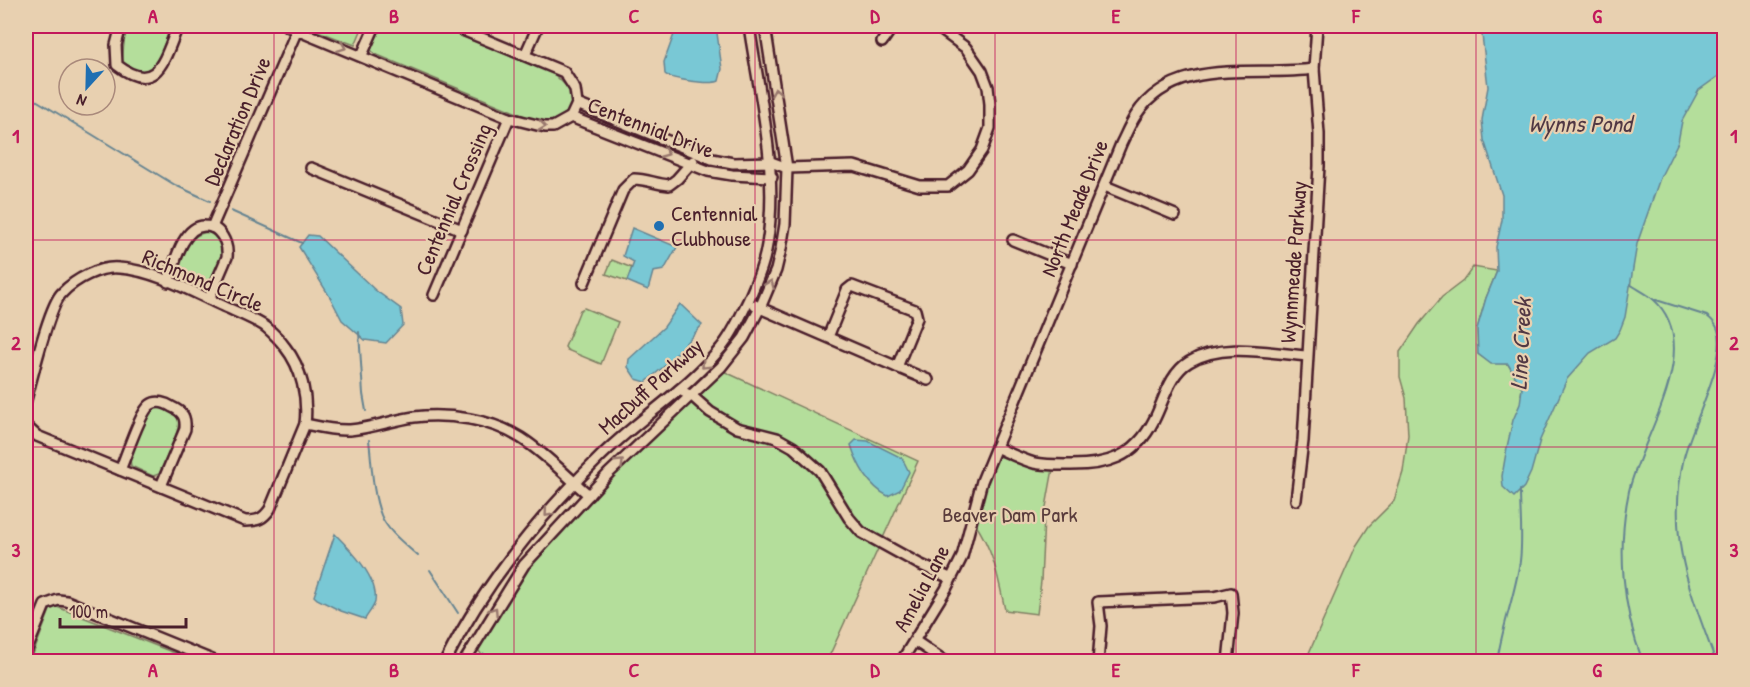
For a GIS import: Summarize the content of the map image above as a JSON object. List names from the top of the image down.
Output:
{
  "streets": {
    "street": [
      "Declaration Drive",
      "Centennial Drive",
      "Centennial Crossing",
      "North Meade Drive",
      "Wynnmeade Parkway",
      "Richmond Circle",
      "MacDuff Parkway",
      "Amelia Lane"
    ]
  },
  "crossings": [
    ["Declaration Drive", "Centennial Drive"],
    ["Centennial Drive", "Centennial Crossing"],
    ["Centennial Drive", "MacDuff Parkway"],
    ["North Meade Drive", "Wynnmeade Parkway"],
    ["North Meade Drive", "Amelia Lane"]
  ],
  "water": ["Wynns Pond", "Line Creek"],
  "parks": ["Beaver Dam Park"],
  "places": ["Centennial Clubhouse"],
  "scale_bar": "100 m",
  "north": "bottom",
  "grid": {
    "columns": [
      "A",
      "B",
      "C",
      "D",
      "E",
      "F",
      "G"
    ],
    "rows": ["1", "2", "3"]
  }
}
